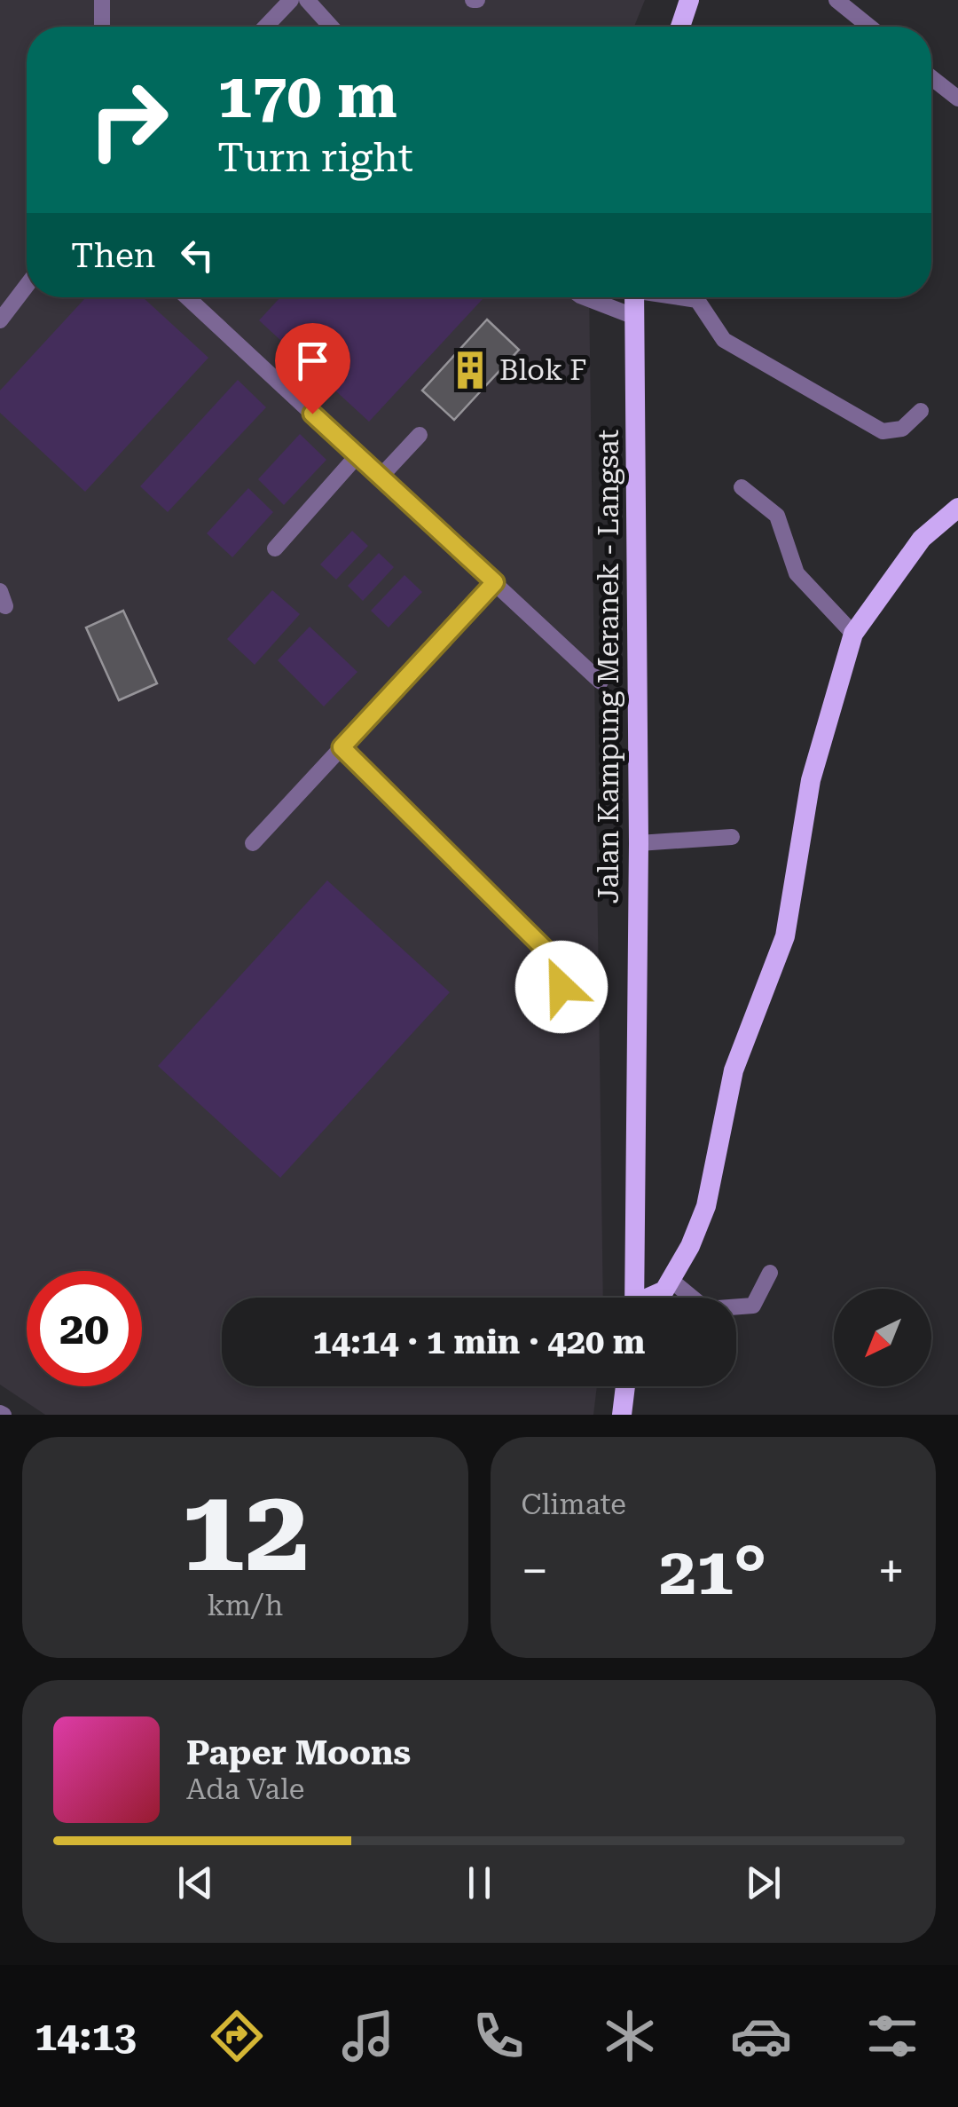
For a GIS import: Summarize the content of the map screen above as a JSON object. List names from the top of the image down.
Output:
{
  "streets": {
    "main road": ["Jalan Kampung Meranek - Langsat"]
  },
  "places": {
    "building": ["Blok F"]
  },
  "north": "bottom left",
  "page": {
    "turn": ["170 m", "Turn right"],
    "then": "Then",
    "limit": "20",
    "trip": "14:14 · 1 min · 420 m",
    "tile": [
      ["12", "km/h"],
      "Climate"
    ],
    "heat": ["−", "21°", "+"],
    "song": ["Paper Moons", "Ada Vale"],
    "tabs": "14:13"
  }
}
